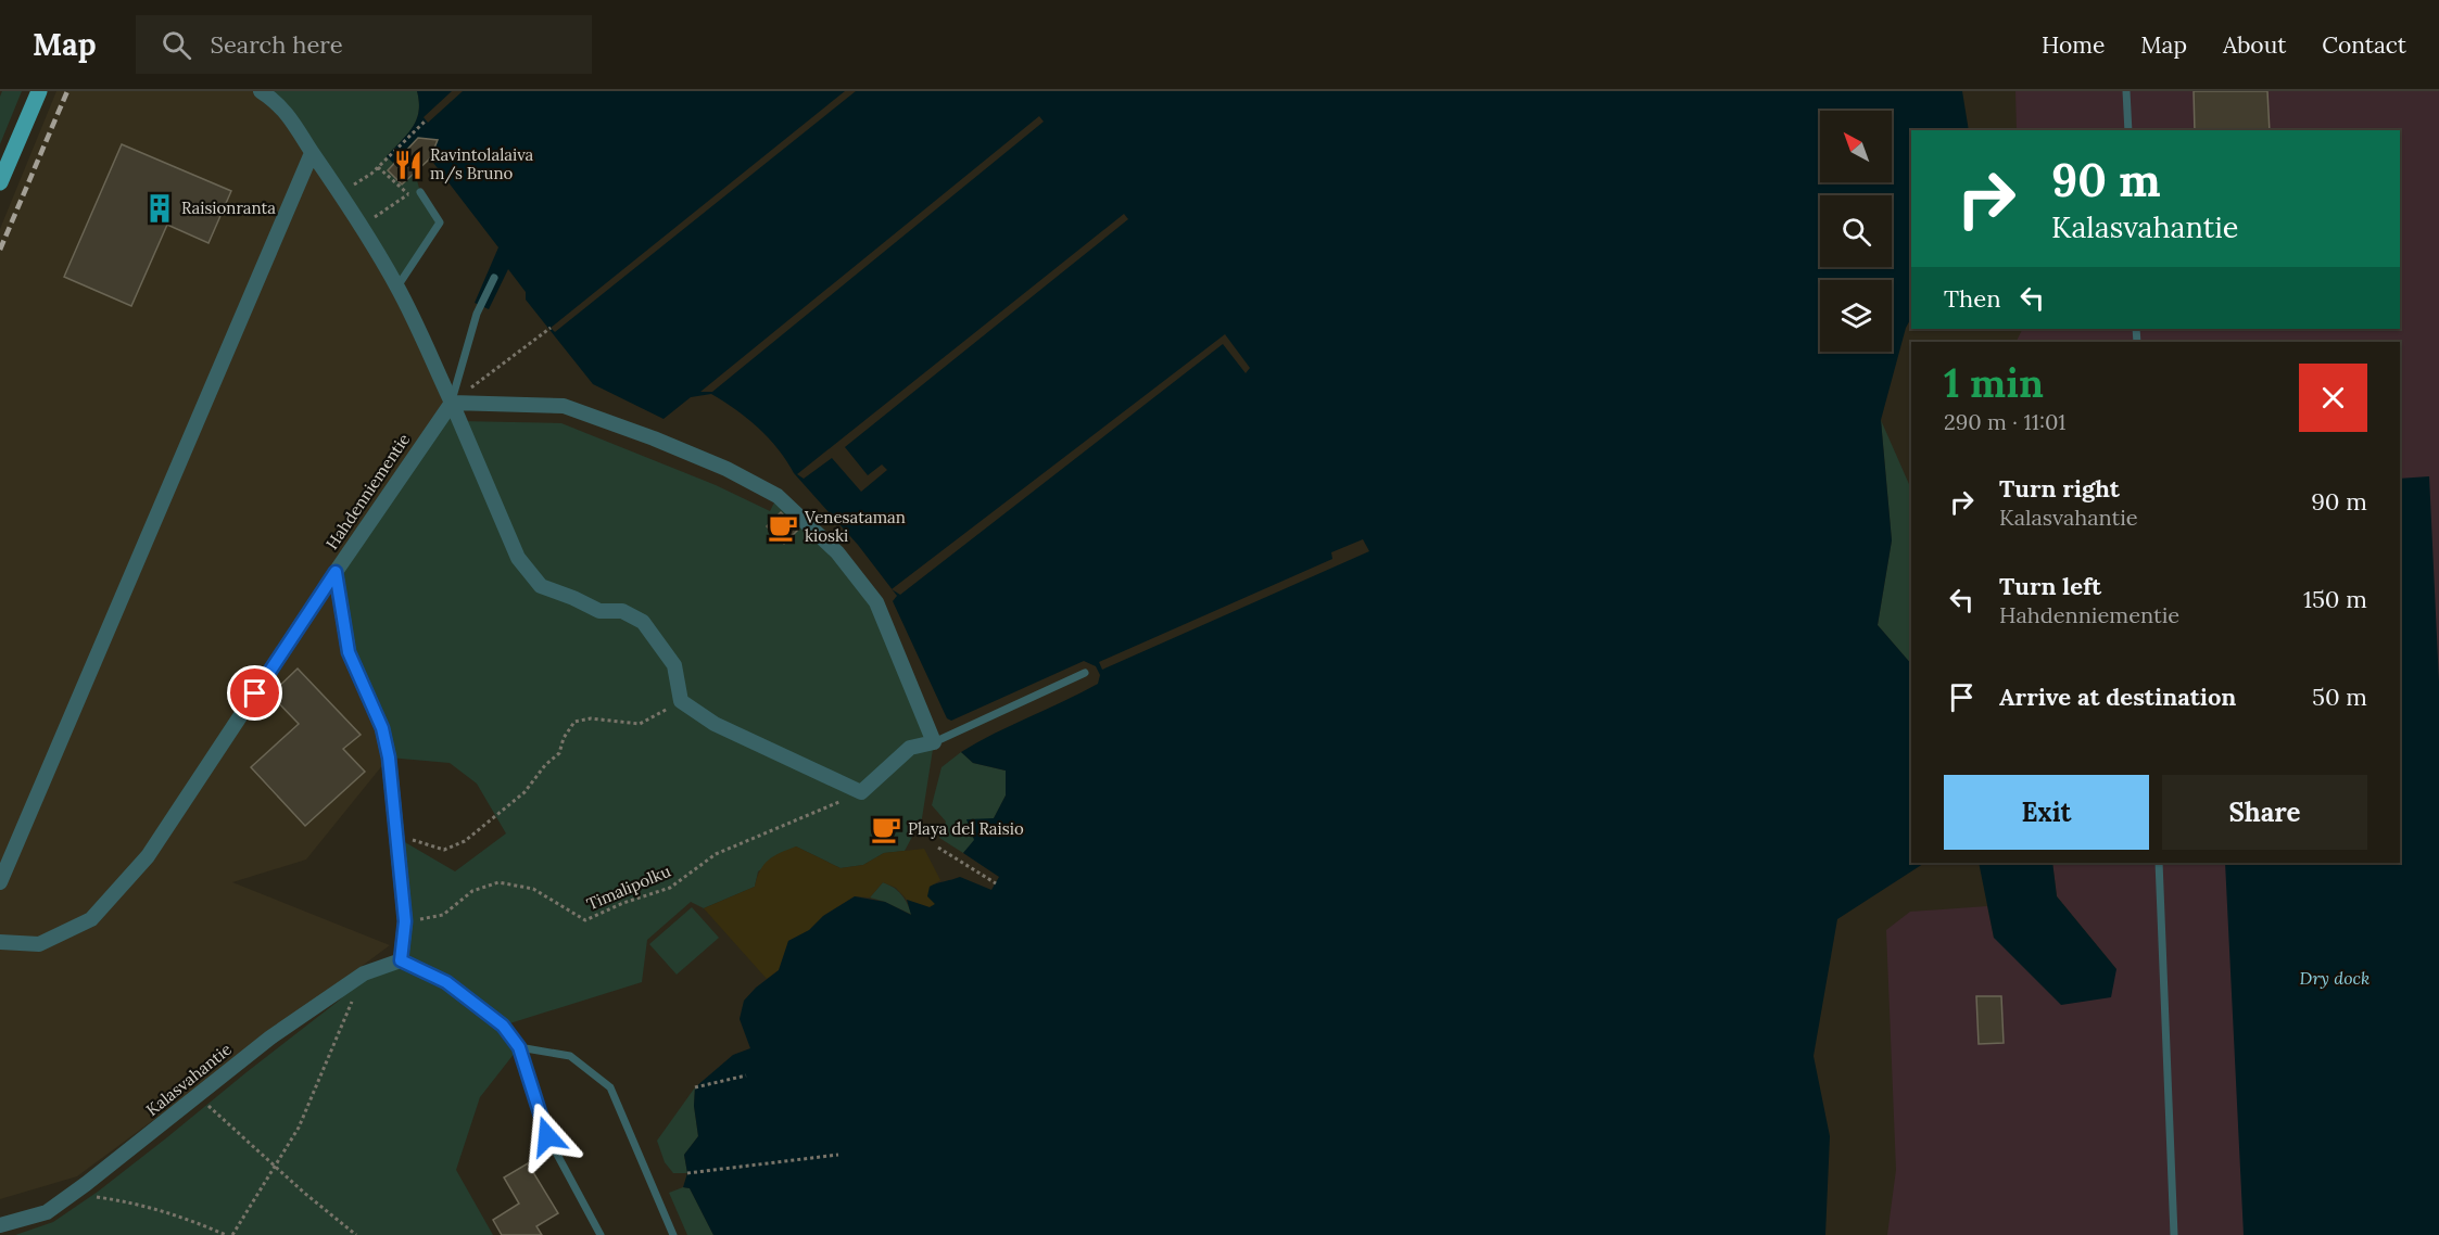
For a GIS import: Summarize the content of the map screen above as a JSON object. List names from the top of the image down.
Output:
{
  "streets": {
    "street": ["Hahdenniementie", "Kalasvahantie"],
    "path": ["Timalipolku"]
  },
  "water": ["Dry dock"],
  "places": {
    "restaurant": ["Ravintolalaiva m/s Bruno"],
    "building": ["Raisionranta"],
    "cafe": ["Venesataman kioski", "Playa del Raisio"]
  },
  "north": "top left",
  "page": {
    "header": "Map",
    "search": "Search here",
    "nav": [
      "Home",
      "Map",
      "About",
      "Contact"
    ],
    "turn": ["90 m", "Kalasvahantie"],
    "then": "Then",
    "heading": ["1 min", "290 m · 11:01"],
    "list": [
      {
        "name": "Turn right",
        "note": "Kalasvahantie",
        "value": "90 m"
      },
      {
        "name": "Turn left",
        "note": "Hahdenniementie",
        "value": "150 m"
      },
      {
        "name": "Arrive at destination",
        "value": "50 m"
      }
    ],
    "buttons": ["Exit", "Share"]
  }
}
